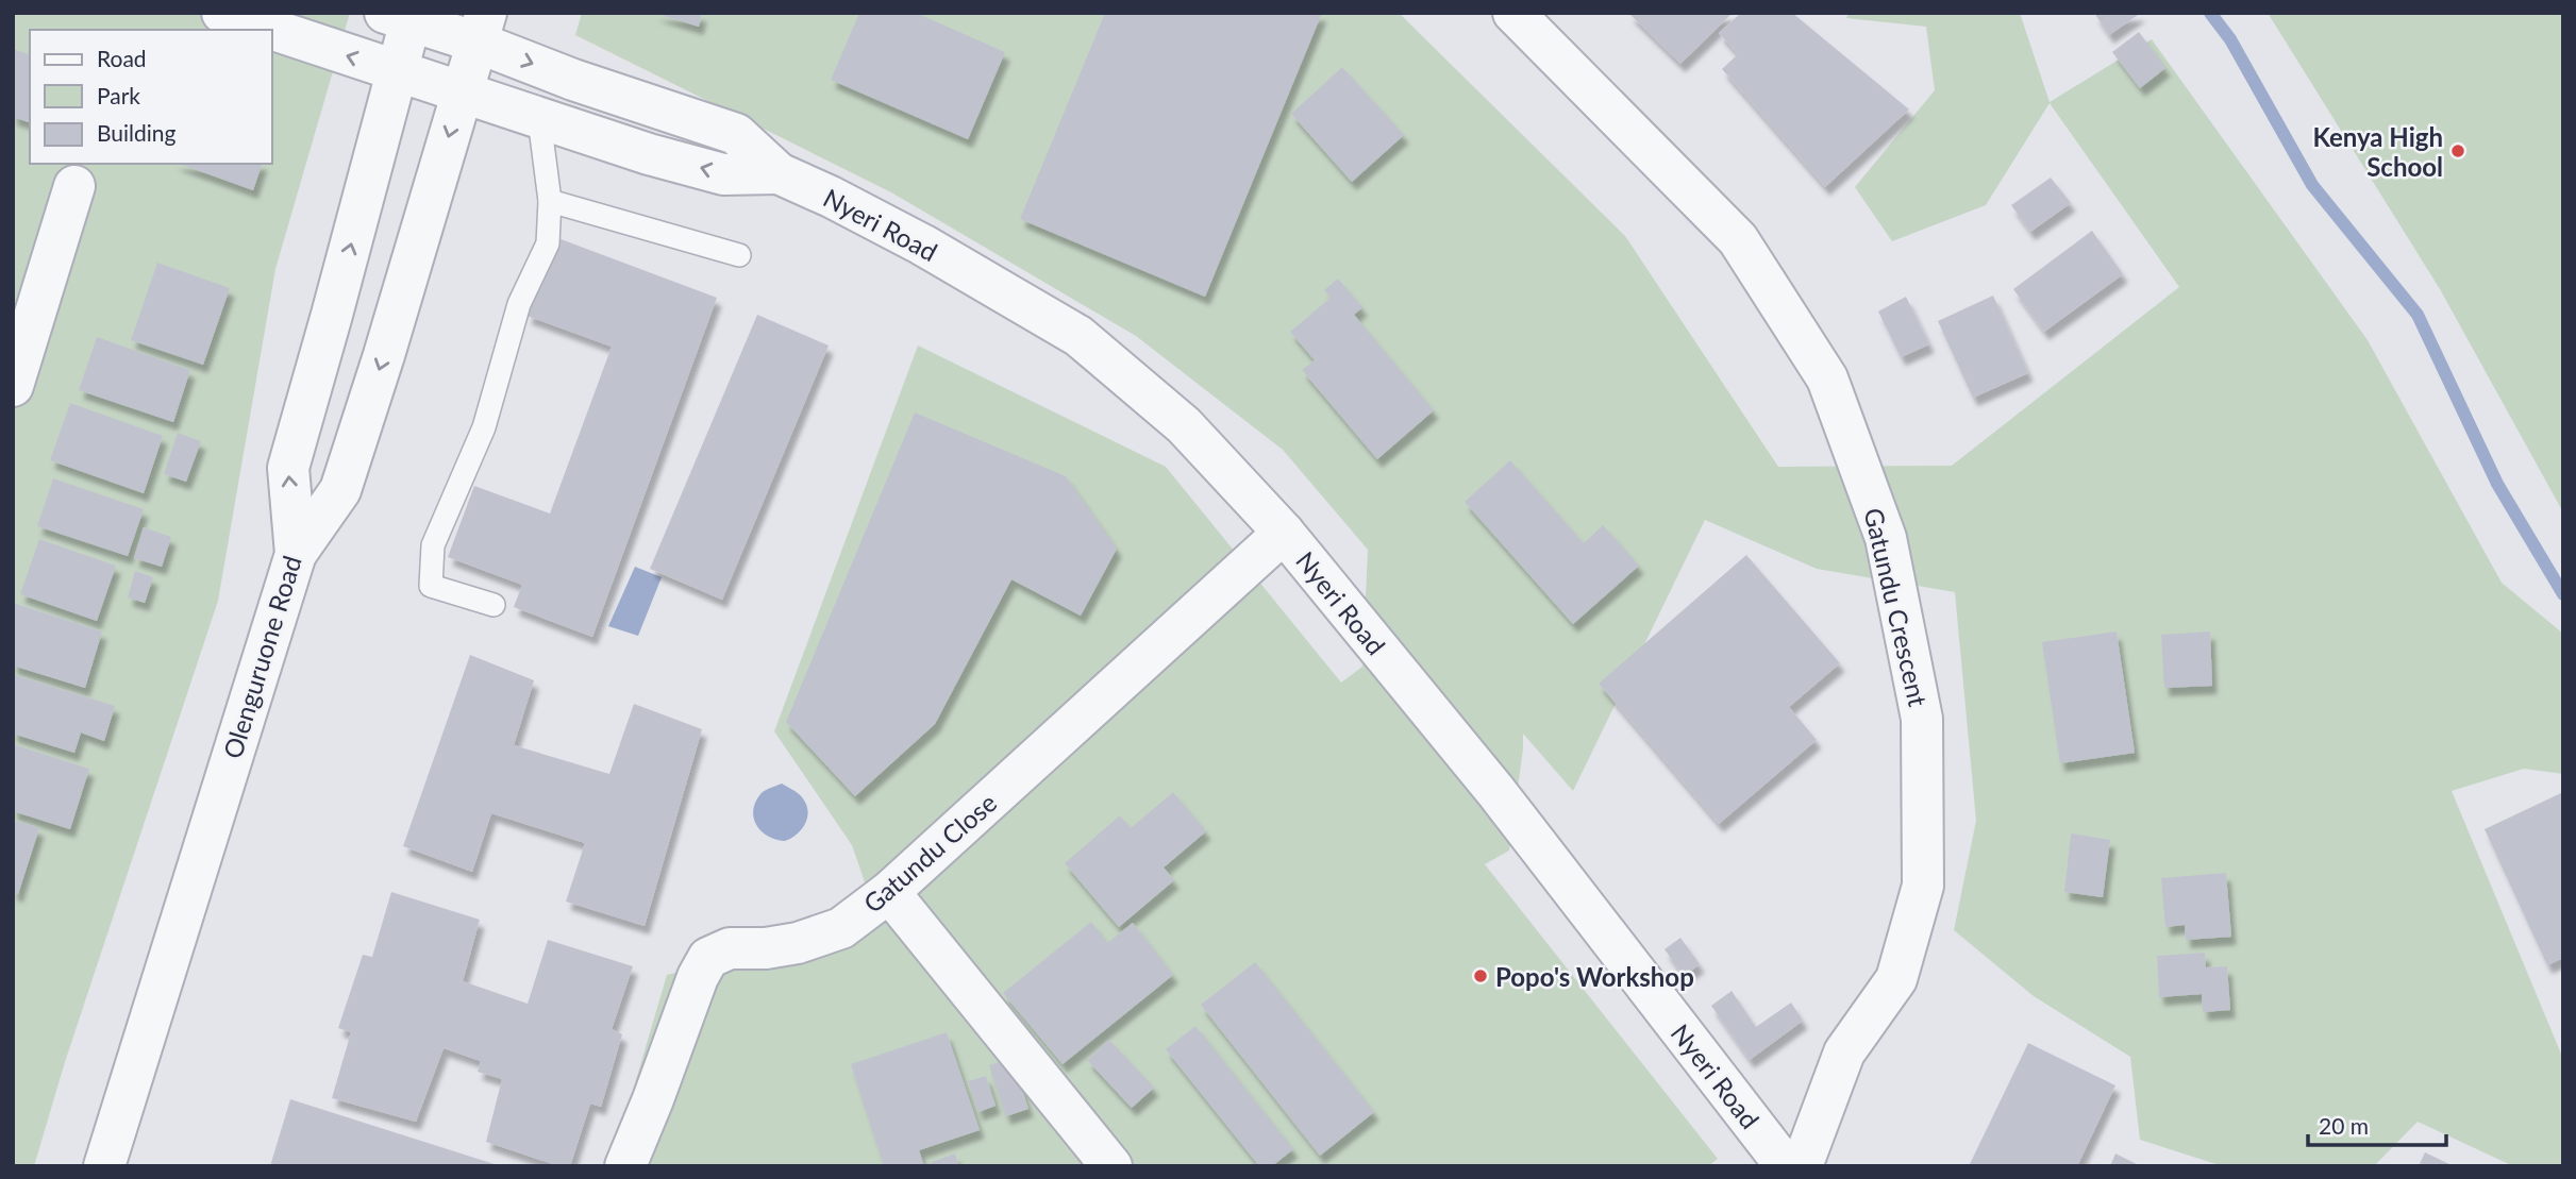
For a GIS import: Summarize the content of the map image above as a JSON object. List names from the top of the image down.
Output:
{
  "streets": {
    "street": [
      "Nyeri Road",
      "Gatundu Crescent",
      "Olenguruone Road",
      "Gatundu Close"
    ]
  },
  "crossings": [
    ["Nyeri Road", "Olenguruone Road"],
    ["Nyeri Road", "Gatundu Close"]
  ],
  "places": ["Kenya High School", "Popo's Workshop"],
  "legend": ["Road", "Park", "Building"],
  "scale_bar": "20 m"
}
